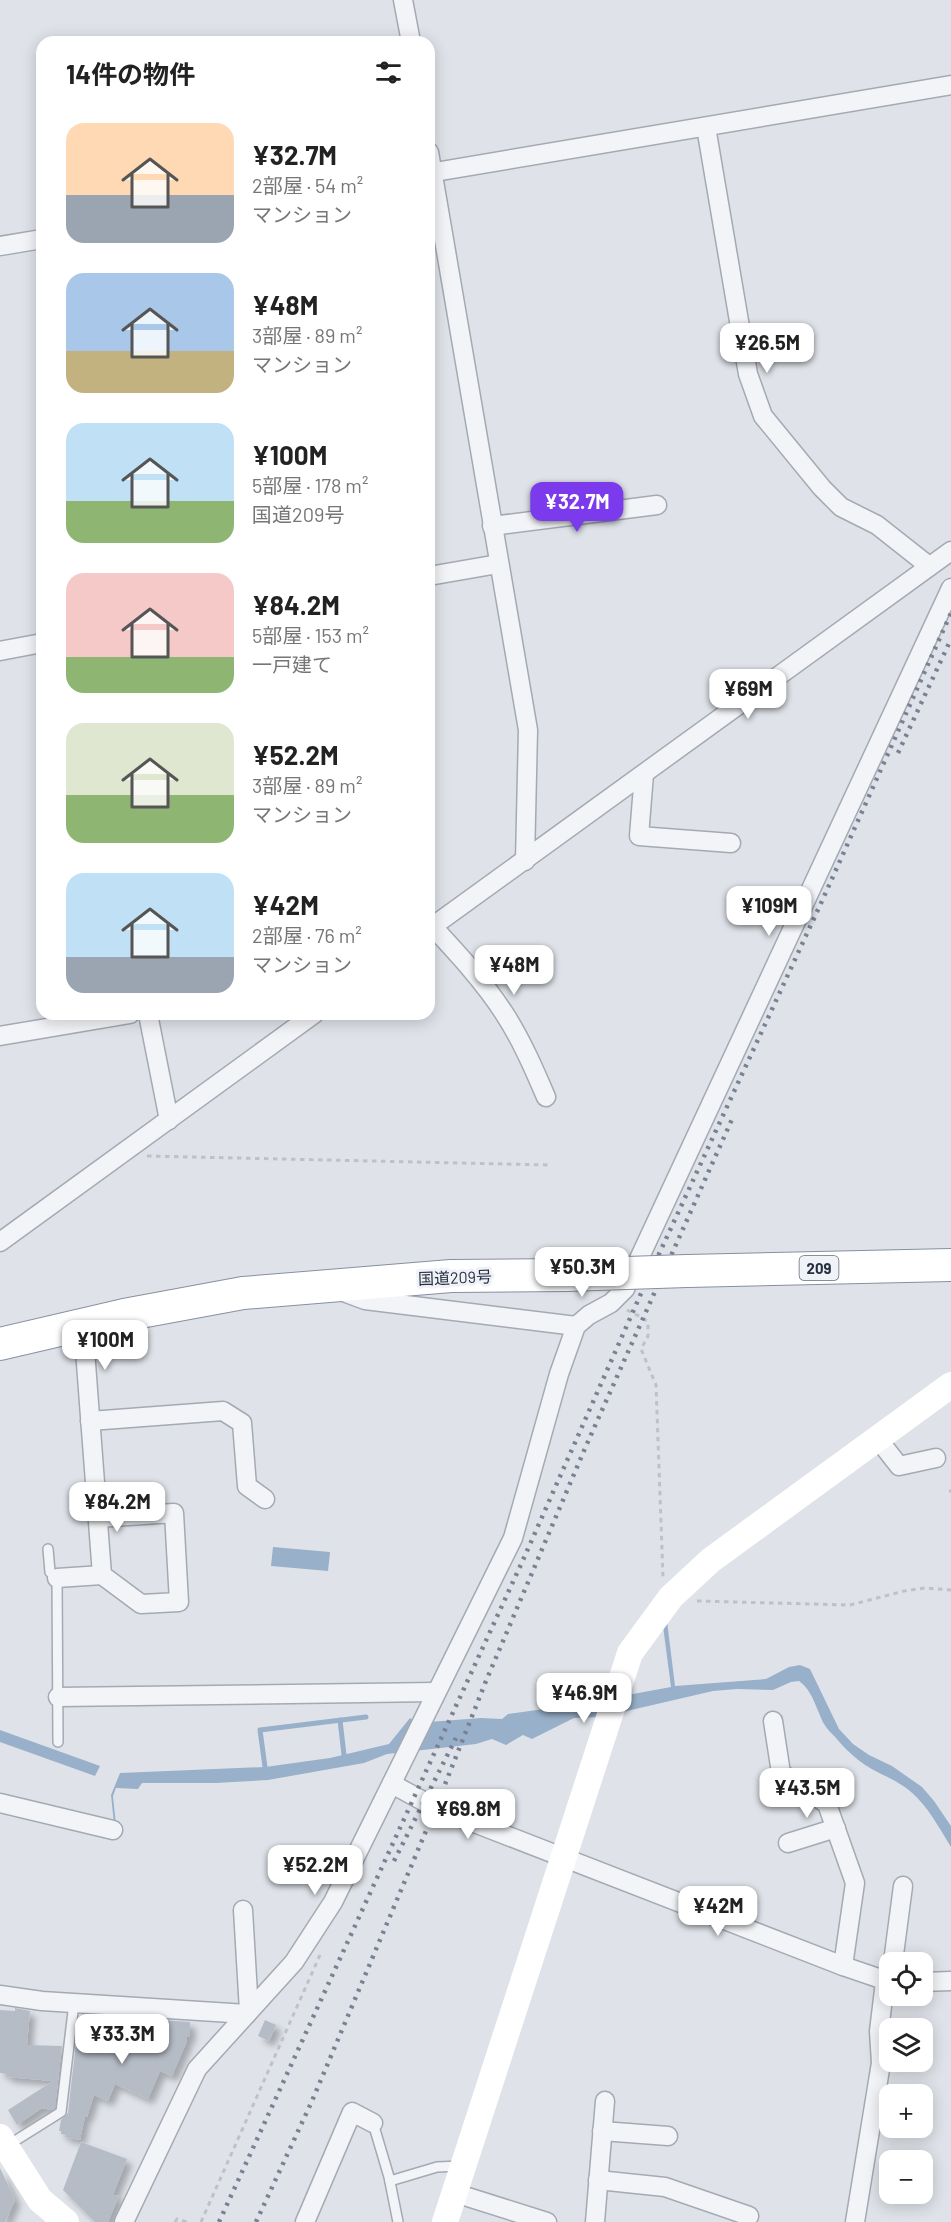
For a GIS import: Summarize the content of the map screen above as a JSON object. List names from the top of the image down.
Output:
{
  "streets": {
    "highway": ["209", "国道209号"]
  },
  "page": {
    "heading": "14件の物件",
    "list": [
      {
        "name": "¥32.7M",
        "note": "2部屋 · 54 m² · マンション"
      },
      {
        "name": "¥48M",
        "note": "3部屋 · 89 m² · マンション"
      },
      {
        "name": "¥100M",
        "note": "5部屋 · 178 m² · 国道209号"
      },
      {
        "name": "¥84.2M",
        "note": "5部屋 · 153 m² · 一戸建て"
      },
      {
        "name": "¥52.2M",
        "note": "3部屋 · 89 m² · マンション"
      },
      {
        "name": "¥42M",
        "note": "2部屋 · 76 m² · マンション"
      }
    ],
    "price": [
      "¥26.5M",
      "¥32.7M",
      "¥69M",
      "¥109M",
      "¥48M",
      "¥50.3M",
      "¥100M",
      "¥84.2M",
      "¥46.9M",
      "¥43.5M",
      "¥69.8M",
      "¥52.2M",
      "¥42M",
      "¥33.3M"
    ],
    "map_buttons": ["+", "−"]
  }
}
